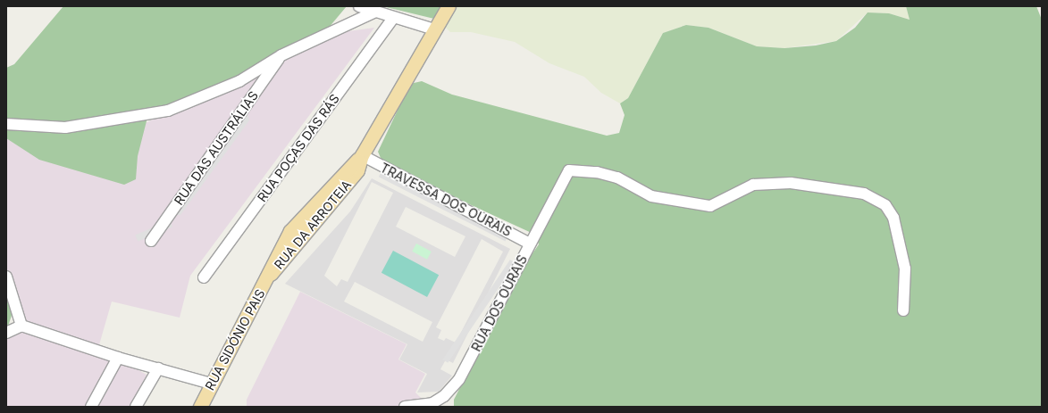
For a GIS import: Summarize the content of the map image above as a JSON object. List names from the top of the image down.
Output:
{
  "streets": {
    "main road": ["RUA DA ARROTEIA", "RUA SIDÓNIO PAIS"],
    "street": [
      "RUA DAS AUSTRÁLIAS",
      "RUA POÇAS DAS RÁS",
      "TRAVESSA DOS OURAIS",
      "RUA DOS OURAIS"
    ]
  },
  "crossings": [
    ["TRAVESSA DOS OURAIS", "RUA DA ARROTEIA"],
    ["TRAVESSA DOS OURAIS", "RUA DOS OURAIS"],
    ["RUA DA ARROTEIA", "RUA SIDÓNIO PAIS"]
  ]
}
